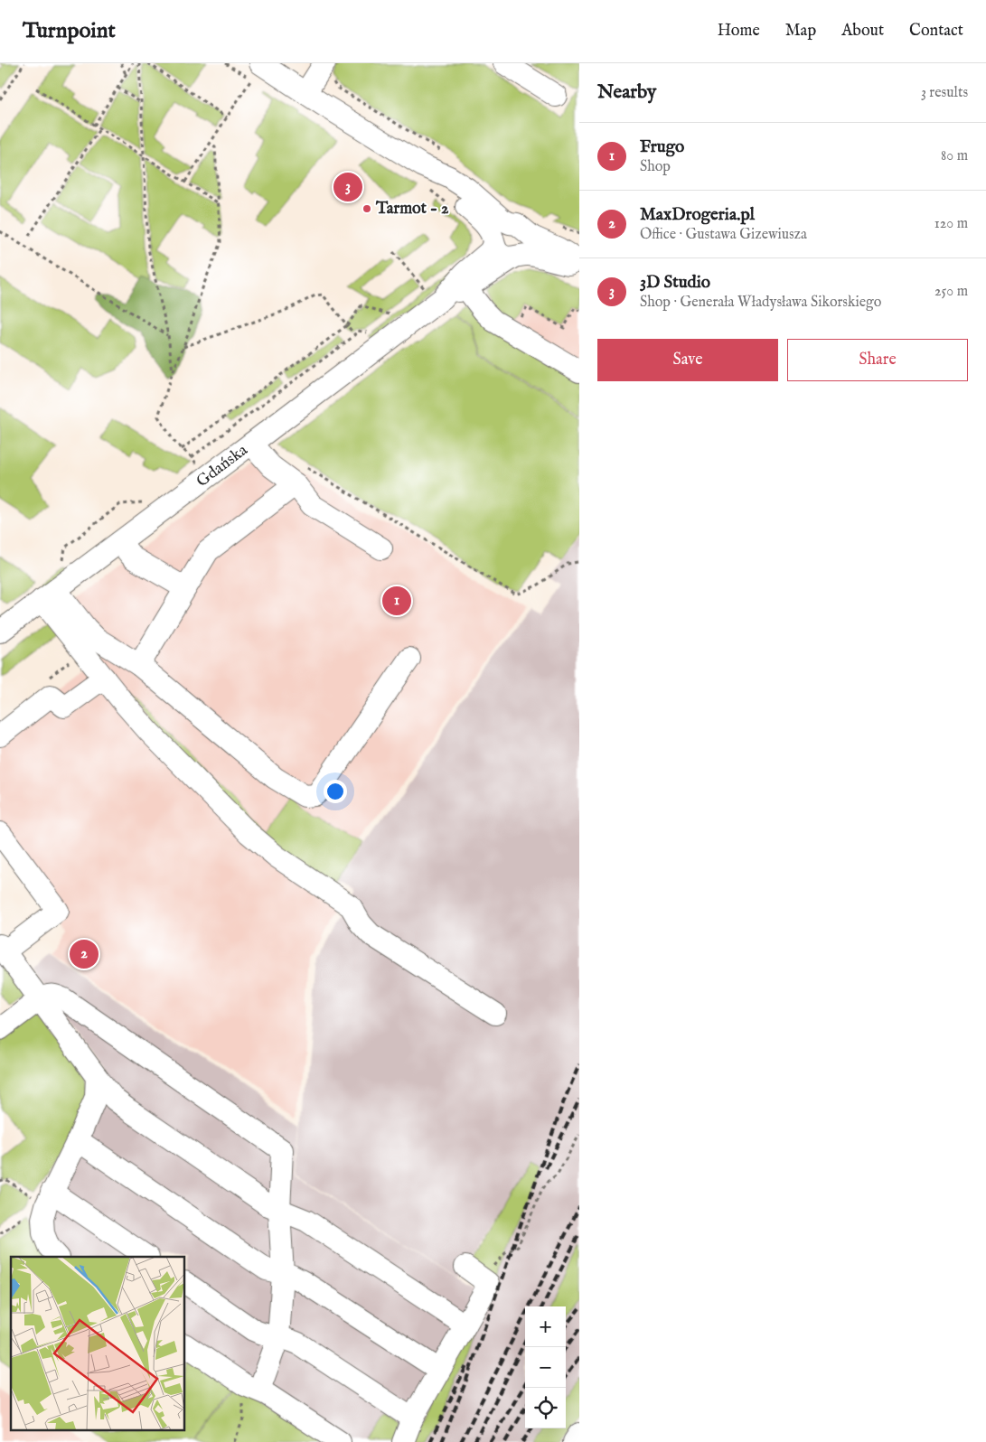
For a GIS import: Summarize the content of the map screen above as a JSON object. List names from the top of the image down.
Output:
{
  "streets": {
    "street": ["Gdańska"]
  },
  "places": ["Tarmot - 2"],
  "page": {
    "header": "Turnpoint",
    "nav": [
      "Home",
      "Map",
      "About",
      "Contact"
    ],
    "heading": ["Nearby", "3 results"],
    "list": [
      {
        "mark": "1",
        "name": "Frugo",
        "note": "Shop",
        "value": "80 m"
      },
      {
        "mark": "2",
        "name": "MaxDrogeria.pl",
        "note": "Office · Gustawa Gizewiusza",
        "value": "120 m"
      },
      {
        "mark": "3",
        "name": "3D Studio",
        "note": "Shop · Generała Władysława Sikorskiego",
        "value": "250 m"
      }
    ],
    "pins": ["3", "1", "2"],
    "buttons": ["Save", "Share"],
    "map_buttons": ["+", "−"]
  }
}
